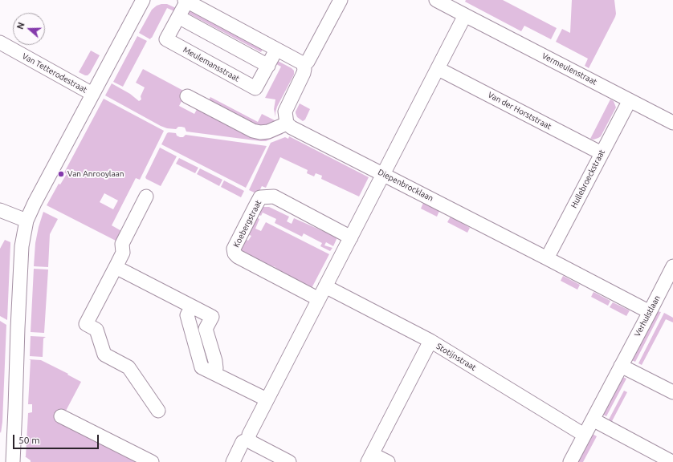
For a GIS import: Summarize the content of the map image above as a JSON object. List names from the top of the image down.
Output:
{
  "streets": {
    "street": [
      "Meulemansstraat",
      "Vermeulenstraat",
      "Van Tetterodestraat",
      "Van der Horststraat",
      "Hullebroeckstraat",
      "Diepenbrocklaan",
      "Koebergstraat",
      "Verhulstlaan",
      "Stotijnstraat"
    ]
  },
  "crossings": [
    ["Vermeulenstraat", "Hullebroeckstraat"],
    ["Van der Horststraat", "Hullebroeckstraat"],
    ["Hullebroeckstraat", "Diepenbrocklaan"],
    ["Diepenbrocklaan", "Verhulstlaan"],
    ["Verhulstlaan", "Stotijnstraat"]
  ],
  "places": ["Van Anrooylaan"],
  "scale_bar": "50 m",
  "north": "left"
}
